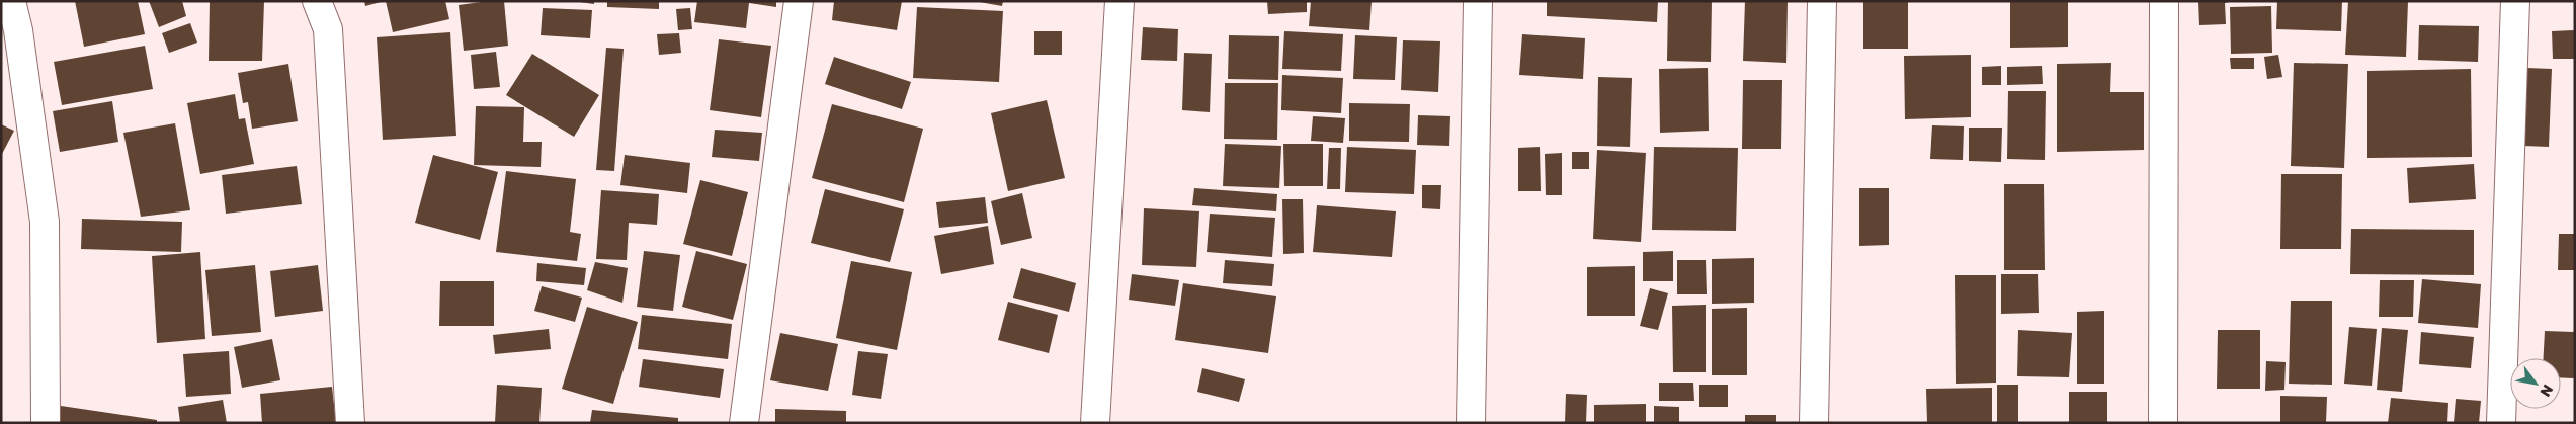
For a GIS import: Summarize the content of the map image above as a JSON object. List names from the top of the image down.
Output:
{
  "north": "bottom right"
}
